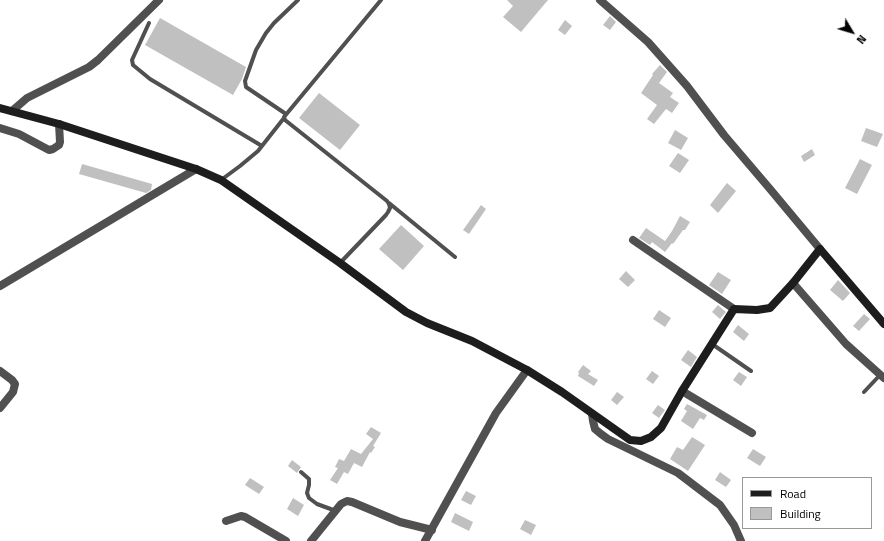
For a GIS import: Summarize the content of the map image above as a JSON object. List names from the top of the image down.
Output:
{
  "legend": ["Road", "Building"],
  "north": "bottom right"
}
